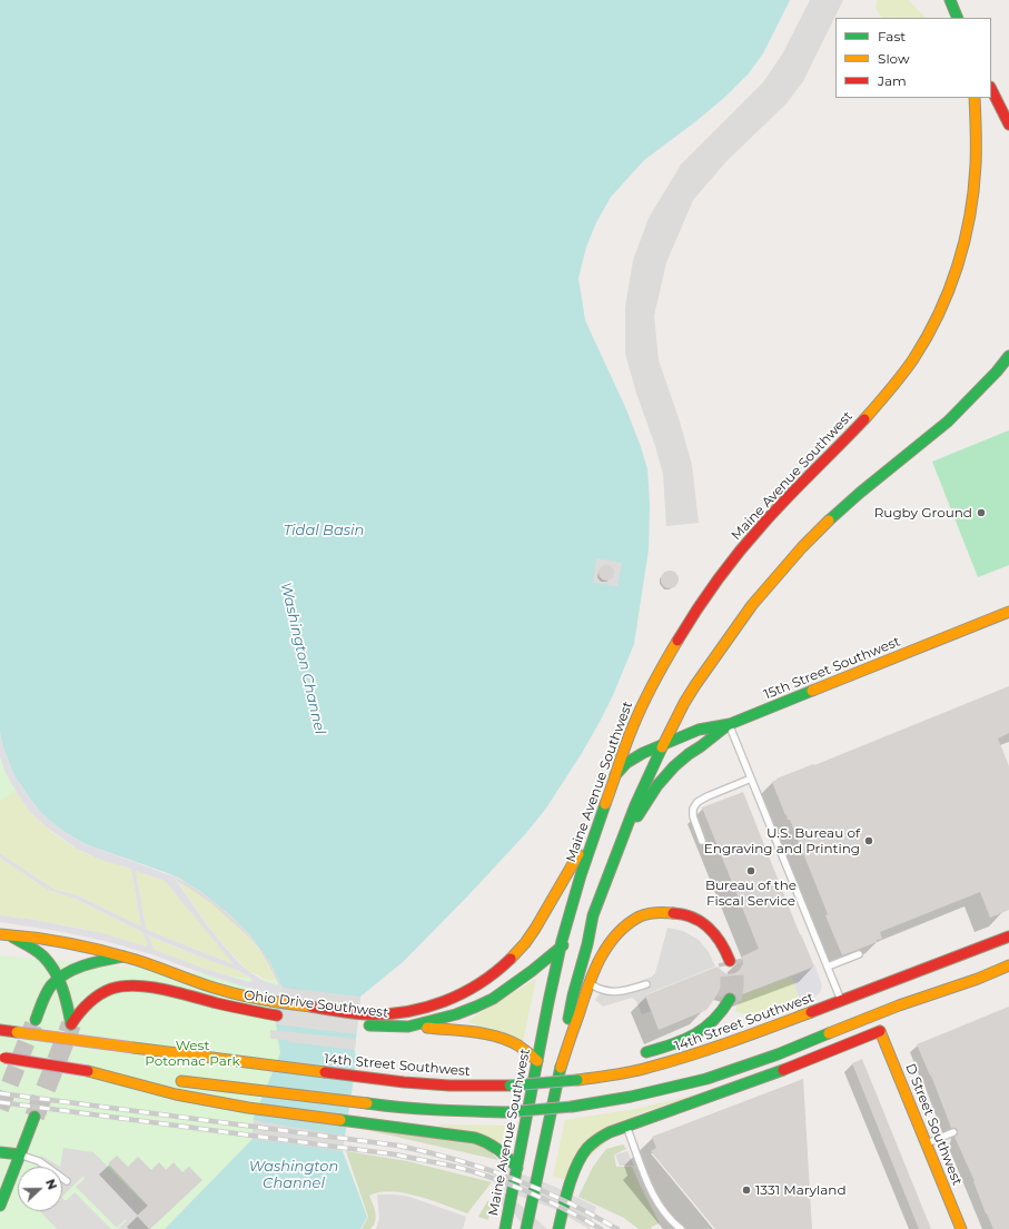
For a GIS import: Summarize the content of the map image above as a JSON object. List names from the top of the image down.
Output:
{
  "streets": {
    "main road": [
      "Maine Avenue Southwest",
      "15th Street Southwest",
      "Ohio Drive Southwest",
      "14th Street Southwest",
      "D Street Southwest"
    ]
  },
  "crossings": [
    ["Maine Avenue Southwest", "15th Street Southwest"],
    ["Maine Avenue Southwest", "Ohio Drive Southwest"]
  ],
  "water": ["Tidal Basin", "Washington Channel"],
  "parks": ["West Potomac Park"],
  "places": [
    "Rugby Ground",
    "U.S. Bureau of Engraving and Printing",
    "Bureau of the Fiscal Service",
    "1331 Maryland"
  ],
  "legend": ["Fast", "Slow", "Jam"],
  "north": "right"
}
